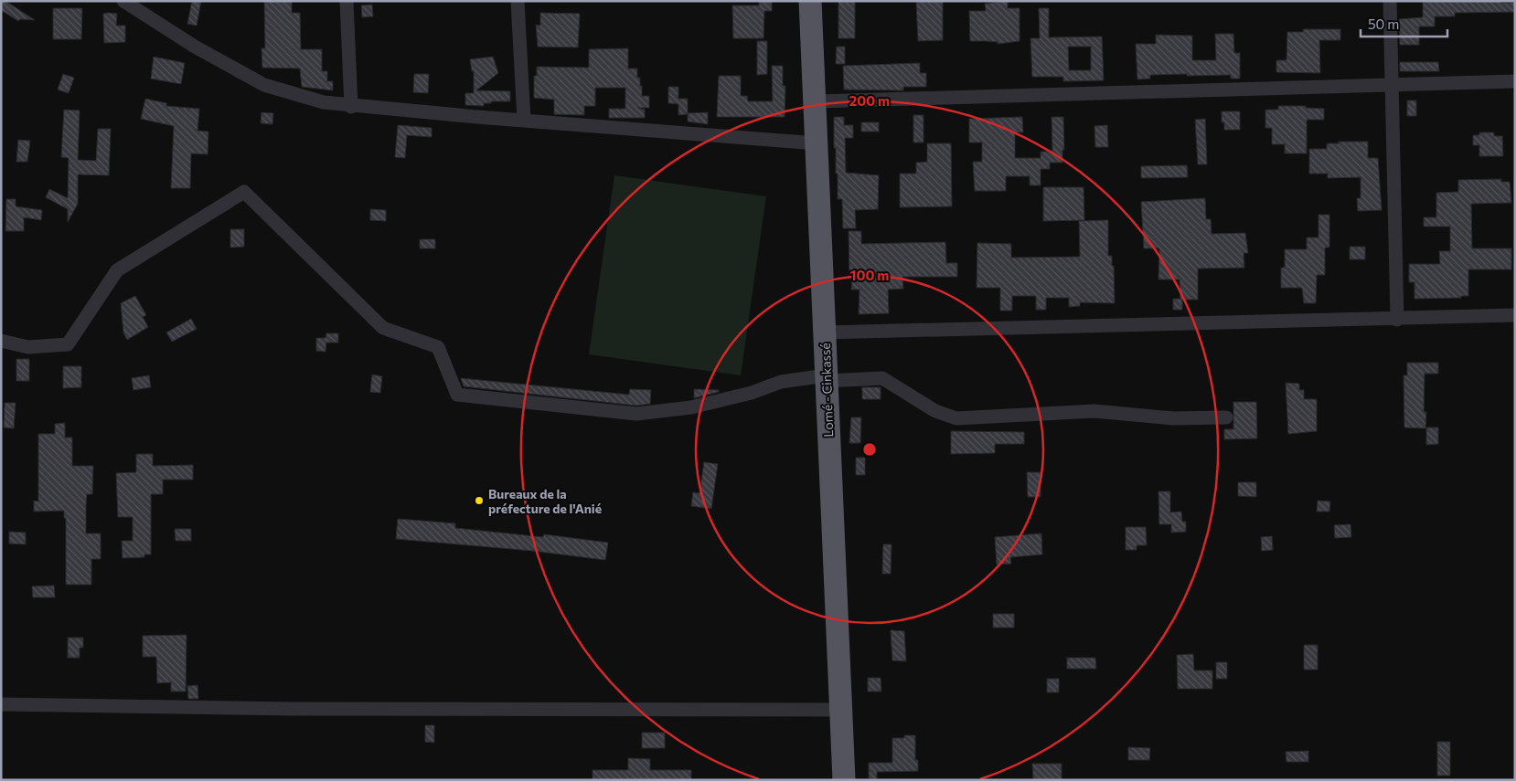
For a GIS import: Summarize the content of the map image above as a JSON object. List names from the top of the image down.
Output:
{
  "streets": {
    "highway": ["Lomé - Cinkassé"]
  },
  "places": ["Bureaux de la préfecture de l'Anié"],
  "scale_bar": "50 m",
  "rings": ["200 m", "100 m"]
}
